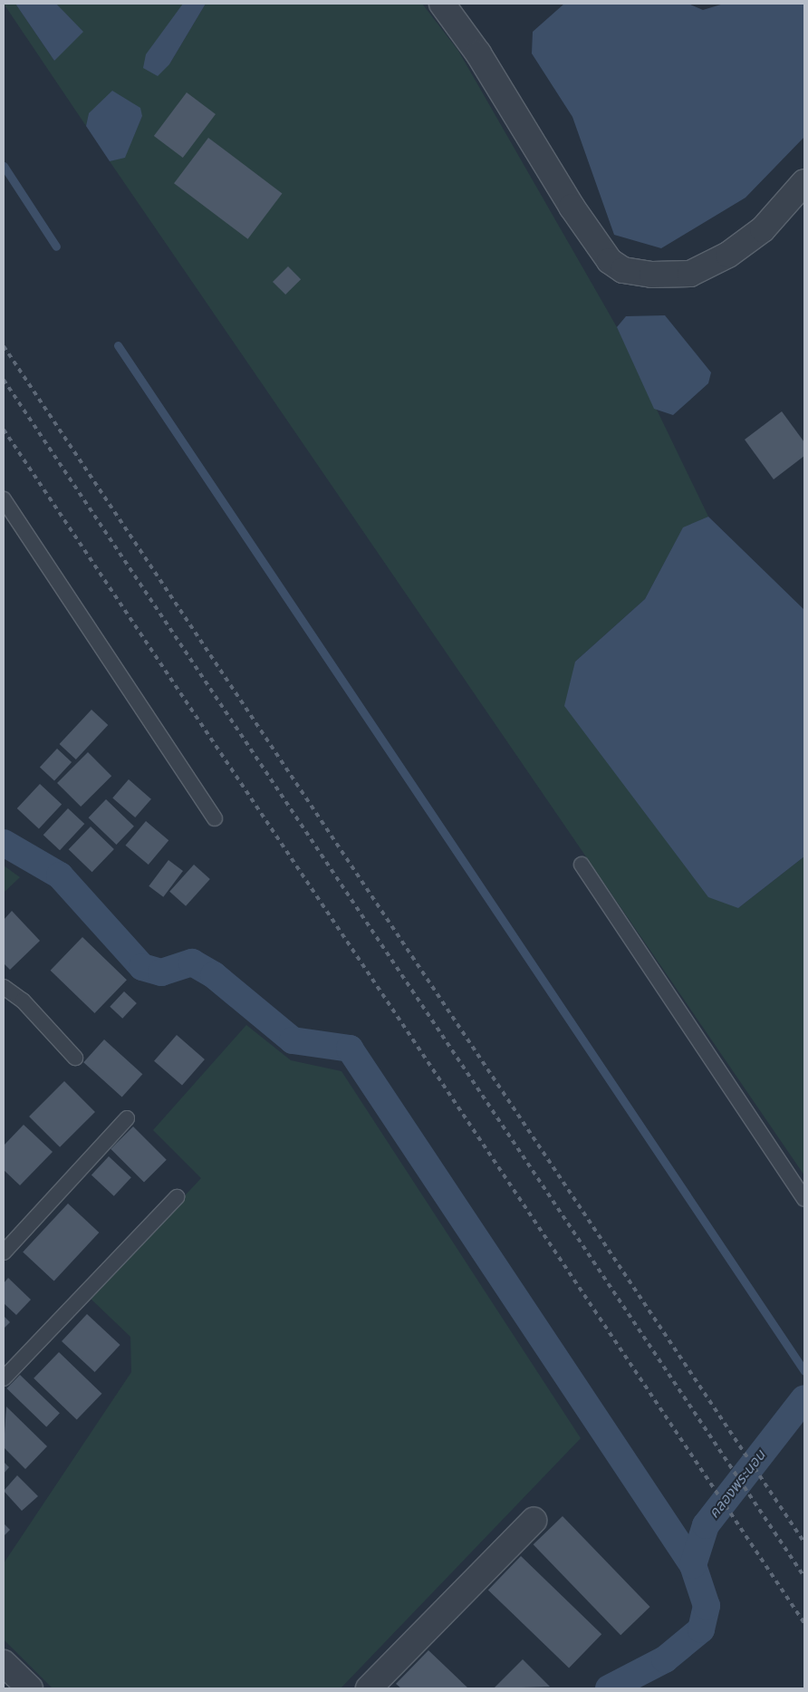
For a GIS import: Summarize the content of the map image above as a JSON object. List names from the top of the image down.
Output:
{
  "water": ["คลองพระนอน"]
}
